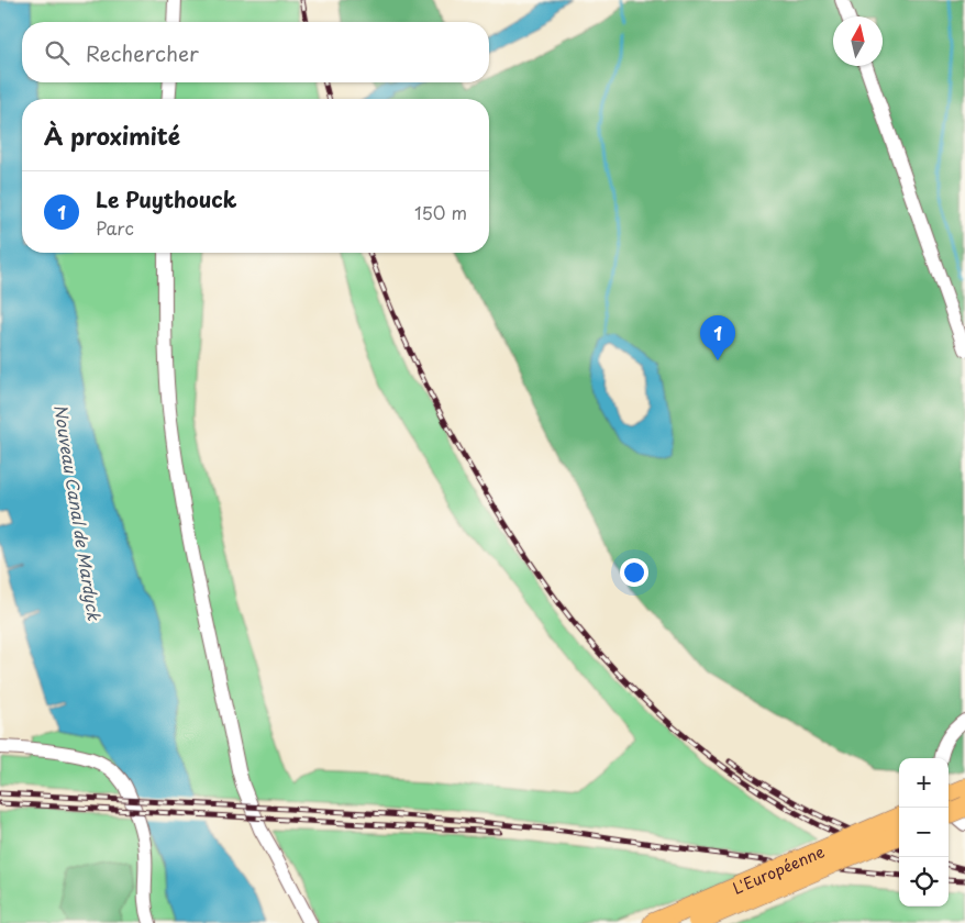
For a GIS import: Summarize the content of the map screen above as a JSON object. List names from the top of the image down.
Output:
{
  "streets": {
    "highway": ["L'Européenne"]
  },
  "water": ["Nouveau Canal de Mardyck"],
  "north": "top",
  "page": {
    "search": "Rechercher",
    "heading": "À proximité",
    "list": [
      {
        "mark": "1",
        "name": "Le Puythouck",
        "note": "Parc",
        "value": "150 m"
      }
    ],
    "pins": "1",
    "map_buttons": ["+", "−"]
  }
}
